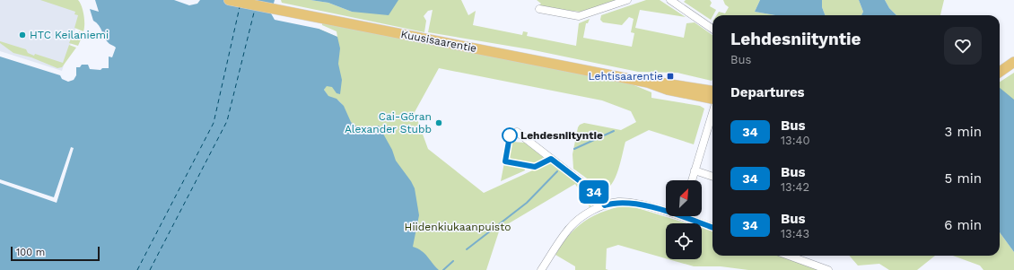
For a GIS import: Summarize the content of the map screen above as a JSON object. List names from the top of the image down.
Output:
{
  "streets": {
    "main road": ["Kuusisaarentie"]
  },
  "parks": ["Hiidenkiukaanpuisto"],
  "places": {
    "other": ["HTC Keilaniemi", "Cai-Göran Alexander Stubb", "Lehdesniityntie"],
    "transit": ["Lehtisaarentie"]
  },
  "lines": ["bus line 34"],
  "scale_bar": "100 m",
  "north": "top right",
  "page": {
    "on_map": "34",
    "heading": [
      ["Lehdesniityntie", "Bus"],
      "Departures"
    ],
    "list": [
      {
        "mark": "34",
        "name": "Bus",
        "note": "13:40",
        "value": "3 min"
      },
      {
        "mark": "34",
        "name": "Bus",
        "note": "13:42",
        "value": "5 min"
      },
      {
        "mark": "34",
        "name": "Bus",
        "note": "13:43",
        "value": "6 min"
      }
    ],
    "scale": "100 m"
  }
}
